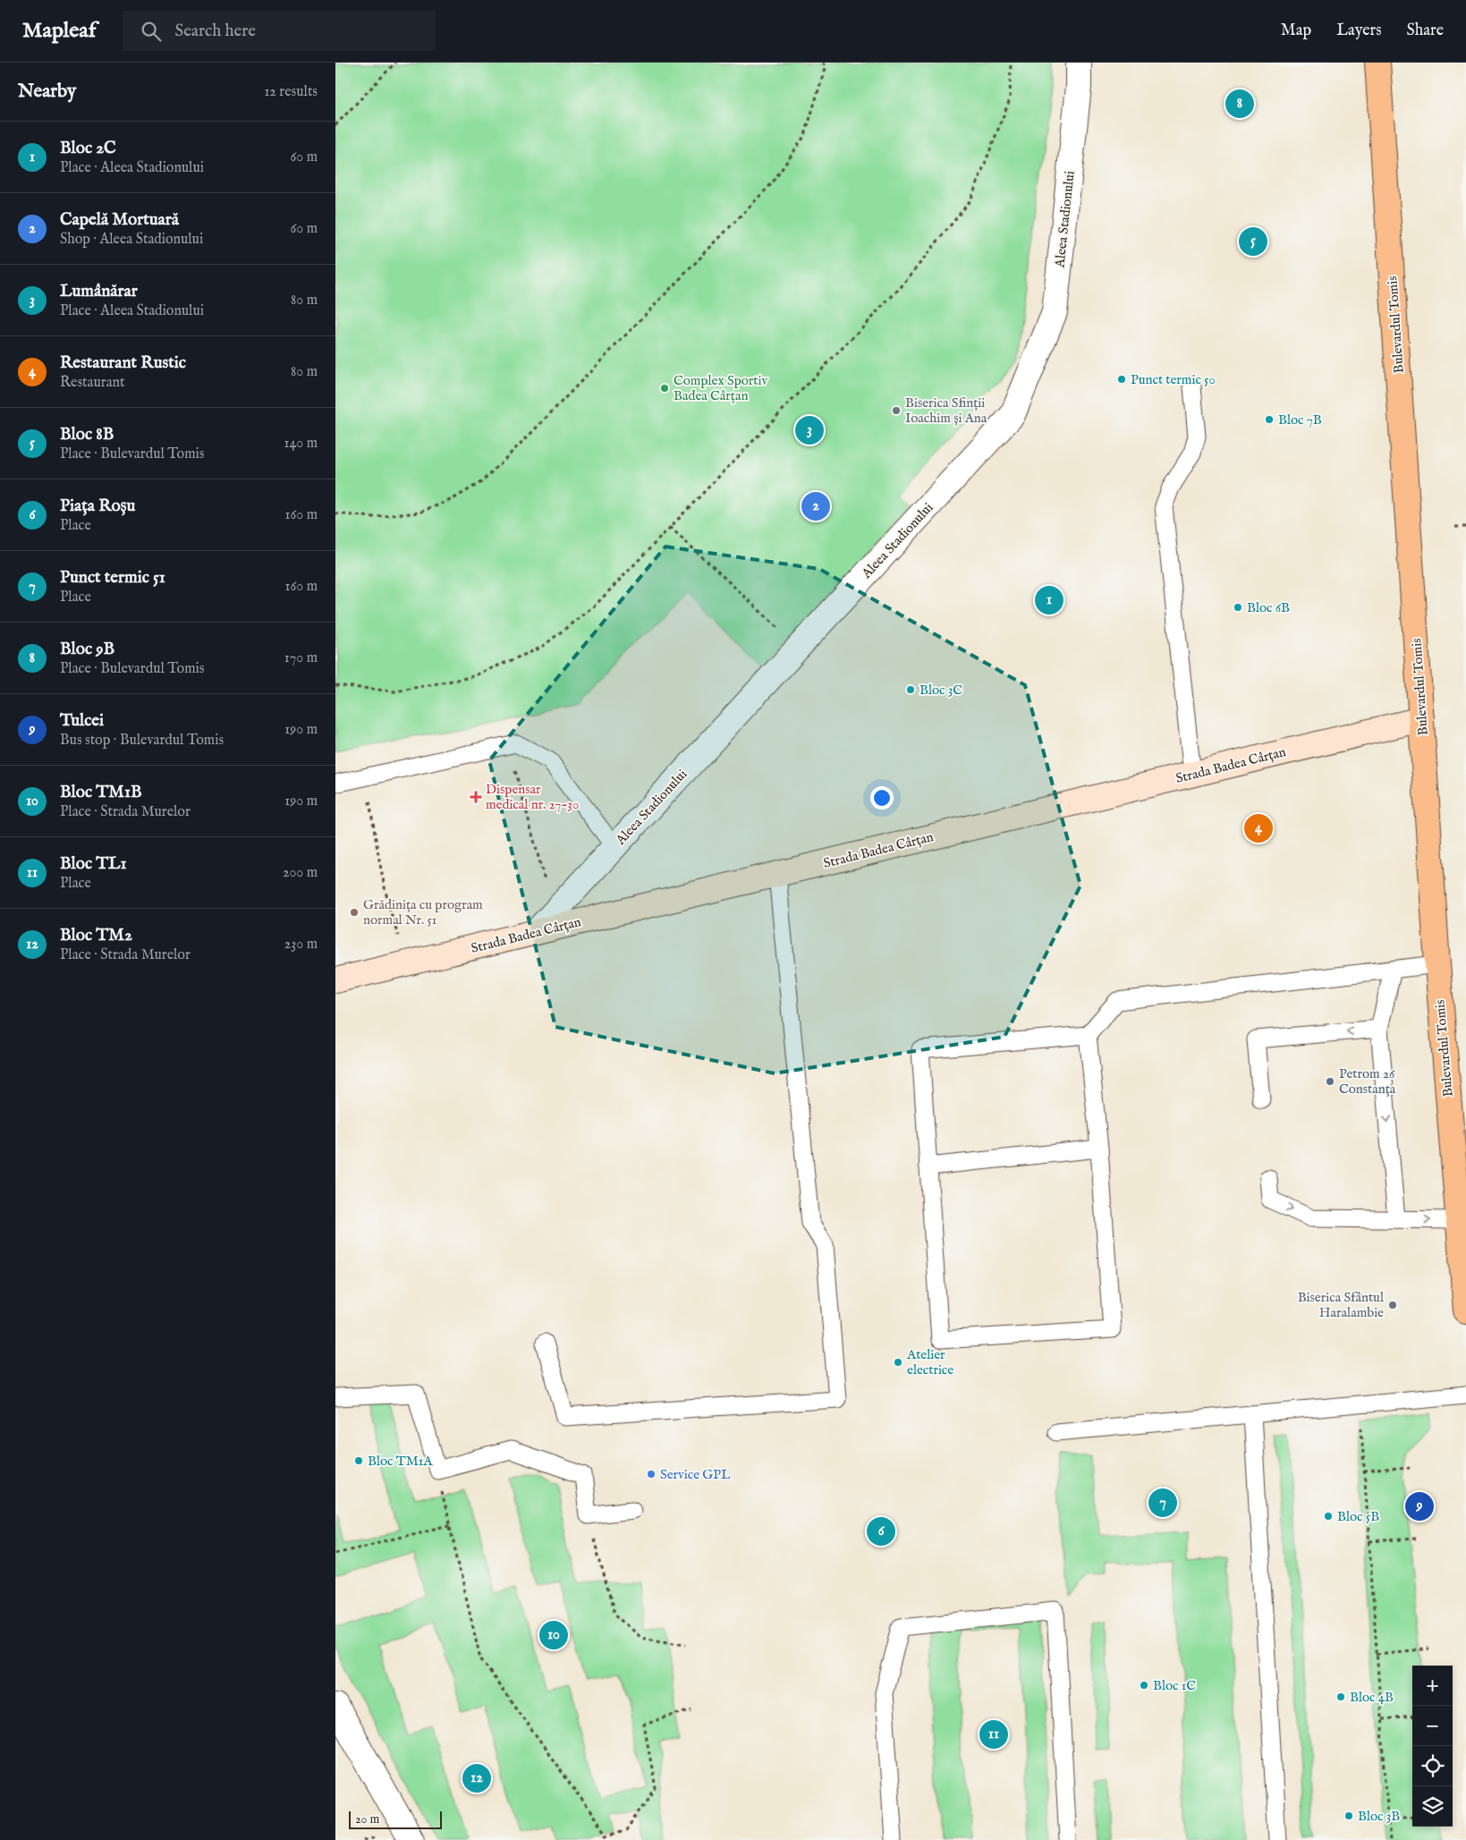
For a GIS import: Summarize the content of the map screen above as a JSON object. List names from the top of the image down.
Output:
{
  "streets": {
    "main road": ["Bulevardul Tomis"],
    "street": ["Aleea Stadionului", "Strada Badea Cârțan"]
  },
  "crossings": [
    ["Aleea Stadionului", "Strada Badea Cârțan"],
    ["Bulevardul Tomis", "Strada Badea Cârțan"]
  ],
  "places": {
    "other": [
      "Punct termic 50",
      "Complex Sportiv Badea Cârțan",
      "Biserica Sfinții Ioachim și Ana",
      "Bloc 7B",
      "Bloc 6B",
      "Bloc 3C",
      "Grădinița cu program normal Nr. 51",
      "Petrom 26 Constanța",
      "Biserica Sfântul Haralambie",
      "Atelier electrice",
      "Bloc TM1A",
      "Service GPL",
      "Bloc 5B",
      "Bloc 1C",
      "Bloc 4B",
      "Bloc 3B"
    ],
    "health": ["Dispensar medical nr. 27-30"]
  },
  "scale_bar": "20 m",
  "page": {
    "header": "Mapleaf",
    "search": "Search here",
    "nav": ["Map", "Layers", "Share"],
    "heading": ["Nearby", "12 results"],
    "pins": [
      "8",
      "5",
      "3",
      "2",
      "1",
      "4",
      "7",
      "9",
      "6",
      "10",
      "11",
      "12"
    ],
    "list": [
      {
        "mark": "1",
        "name": "Bloc 2C",
        "note": "Place · Aleea Stadionului",
        "value": "60 m"
      },
      {
        "mark": "2",
        "name": "Capelă Mortuară",
        "note": "Shop · Aleea Stadionului",
        "value": "60 m"
      },
      {
        "mark": "3",
        "name": "Lumânărar",
        "note": "Place · Aleea Stadionului",
        "value": "80 m"
      },
      {
        "mark": "4",
        "name": "Restaurant Rustic",
        "note": "Restaurant",
        "value": "80 m"
      },
      {
        "mark": "5",
        "name": "Bloc 8B",
        "note": "Place · Bulevardul Tomis",
        "value": "140 m"
      },
      {
        "mark": "6",
        "name": "Piața Roșu",
        "note": "Place",
        "value": "160 m"
      },
      {
        "mark": "7",
        "name": "Punct termic 51",
        "note": "Place",
        "value": "160 m"
      },
      {
        "mark": "8",
        "name": "Bloc 9B",
        "note": "Place · Bulevardul Tomis",
        "value": "170 m"
      },
      {
        "mark": "9",
        "name": "Tulcei",
        "note": "Bus stop · Bulevardul Tomis",
        "value": "190 m"
      },
      {
        "mark": "10",
        "name": "Bloc TM1B",
        "note": "Place · Strada Murelor",
        "value": "190 m"
      },
      {
        "mark": "11",
        "name": "Bloc TL1",
        "note": "Place",
        "value": "200 m"
      },
      {
        "mark": "12",
        "name": "Bloc TM2",
        "note": "Place · Strada Murelor",
        "value": "230 m"
      }
    ],
    "map_buttons": ["+", "−"],
    "scale": "20 m"
  }
}
